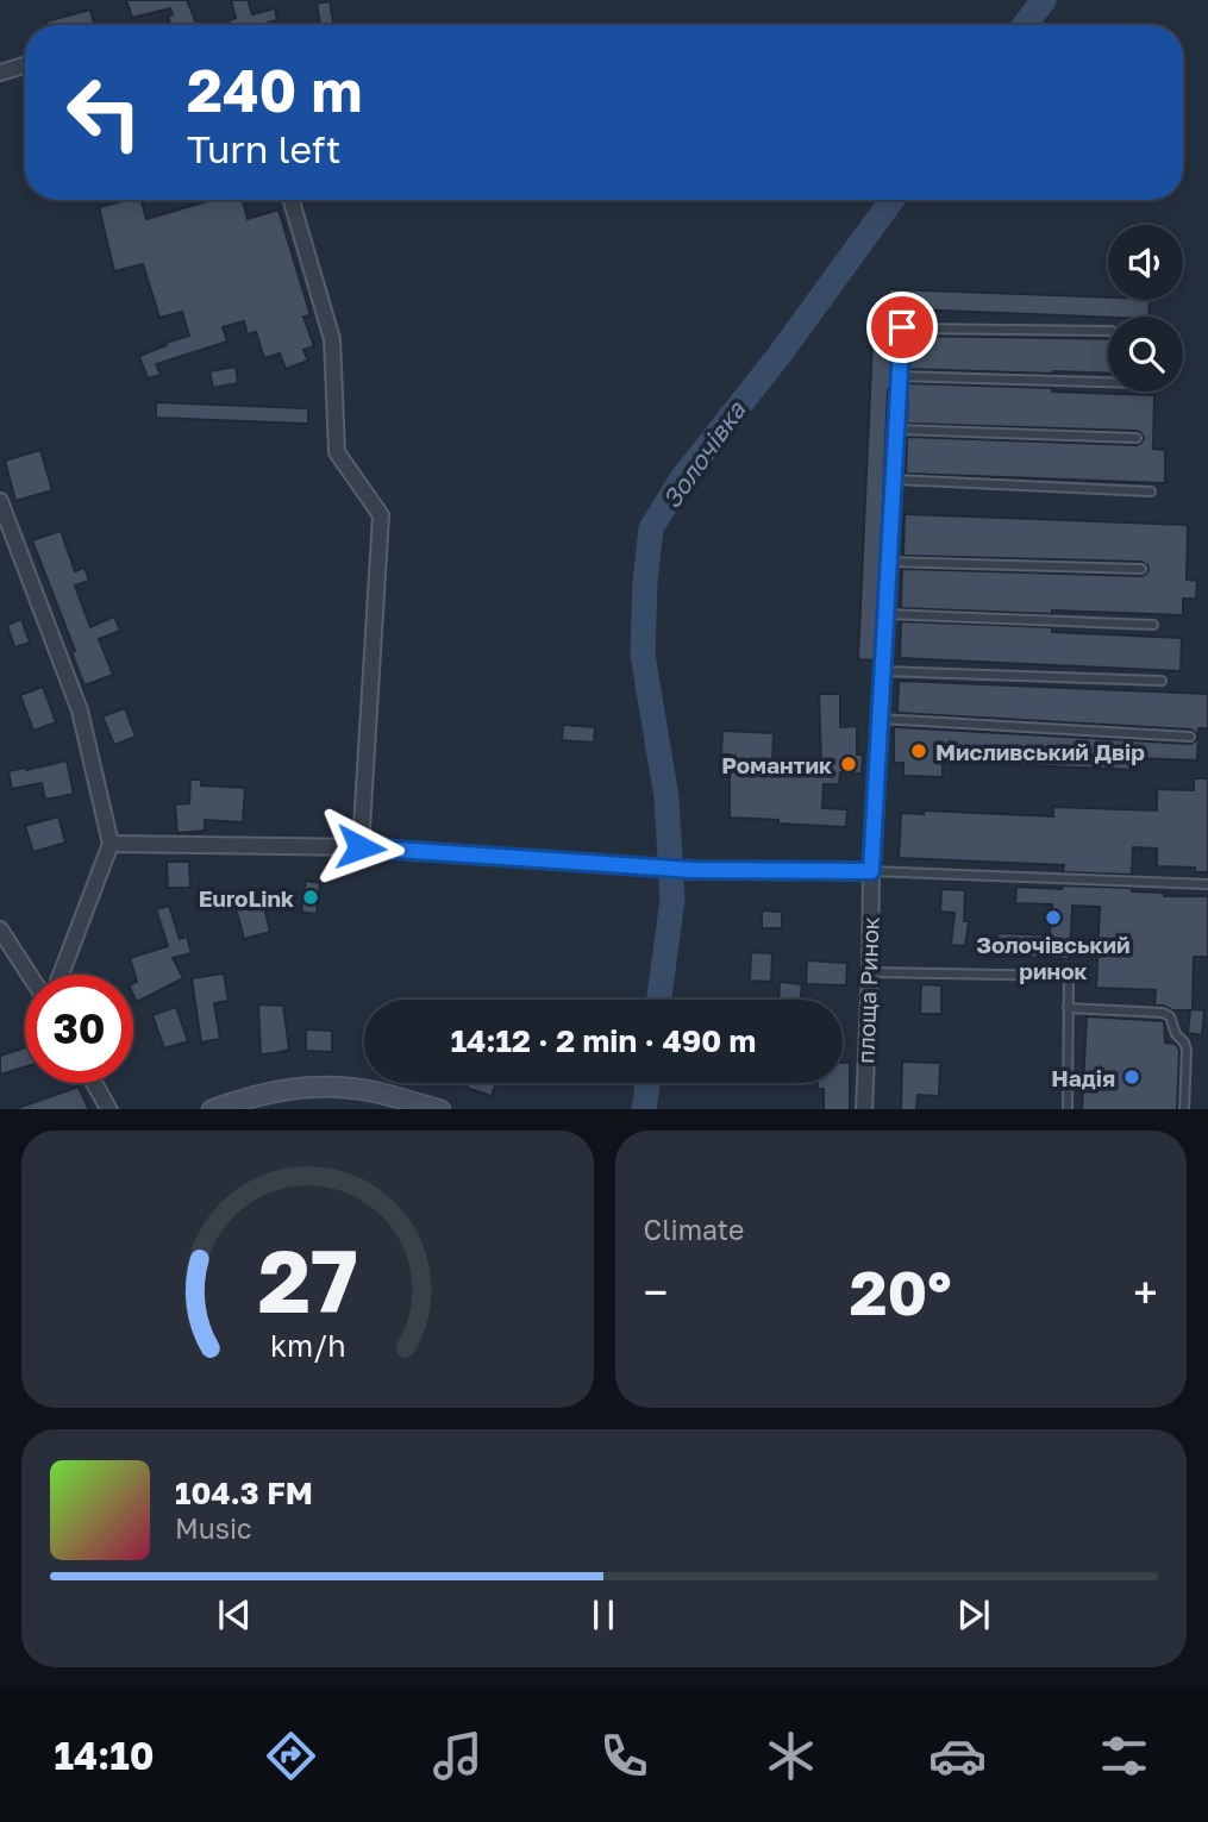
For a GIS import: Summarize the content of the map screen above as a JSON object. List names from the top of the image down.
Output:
{
  "streets": {
    "street": ["площа Ринок"]
  },
  "water": ["Золочівка"],
  "places": [
    "Мисливський Двір",
    "Романтик",
    "EuroLink",
    "Золочівський ринок",
    "Надія"
  ],
  "page": {
    "turn": ["240 m", "Turn left"],
    "limit": "30",
    "trip": "14:12 · 2 min · 490 m",
    "tile": "Climate",
    "heat": ["−", "20°", "+"],
    "song": ["104.3 FM", "Music"],
    "tabs": "14:10",
    "gauge": ["27", "km/h"]
  }
}
